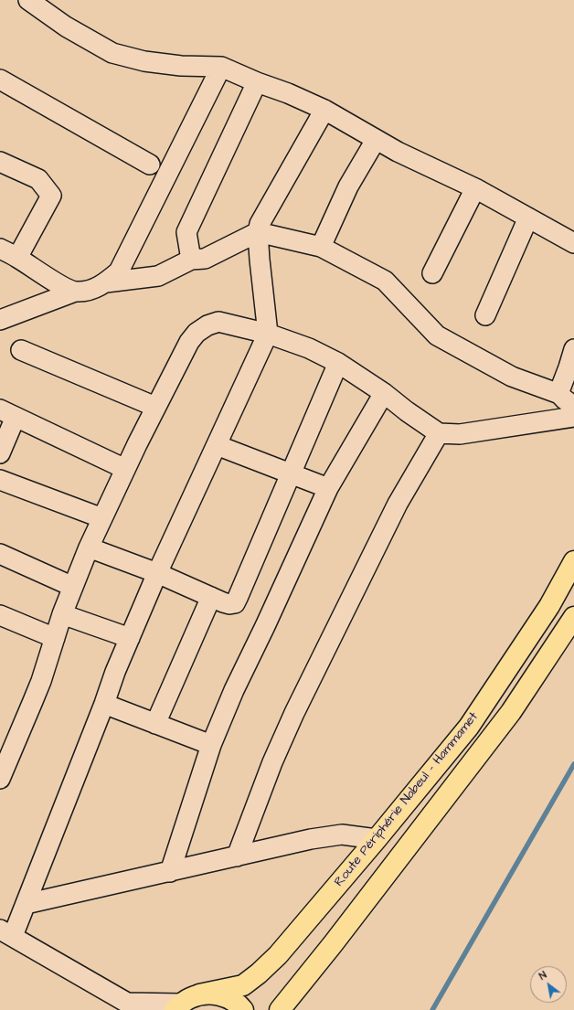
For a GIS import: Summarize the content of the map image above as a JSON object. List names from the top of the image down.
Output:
{
  "streets": {
    "highway": ["Route Périphérie Nabeul - Hammamet"]
  },
  "north": "top left"
}
